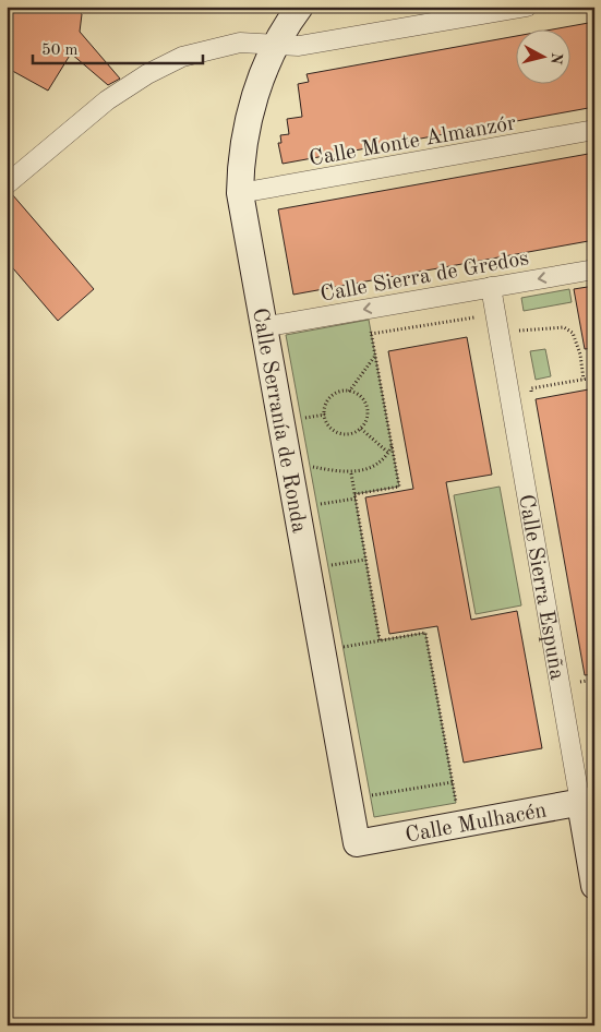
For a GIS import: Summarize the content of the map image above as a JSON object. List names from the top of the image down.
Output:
{
  "streets": {
    "street": [
      "Calle Monte Almanzór",
      "Calle Sierra de Gredos",
      "Calle Serranía de Ronda",
      "Calle Sierra Espuña",
      "Calle Mulhacén"
    ]
  },
  "crossings": [
    ["Calle Monte Almanzór", "Calle Serranía de Ronda"],
    ["Calle Sierra de Gredos", "Calle Serranía de Ronda"],
    ["Calle Sierra de Gredos", "Calle Sierra Espuña"],
    ["Calle Serranía de Ronda", "Calle Mulhacén"],
    ["Calle Sierra Espuña", "Calle Mulhacén"]
  ],
  "one_way": ["Calle Sierra de Gredos"],
  "scale_bar": "50 m",
  "north": "right"
}
